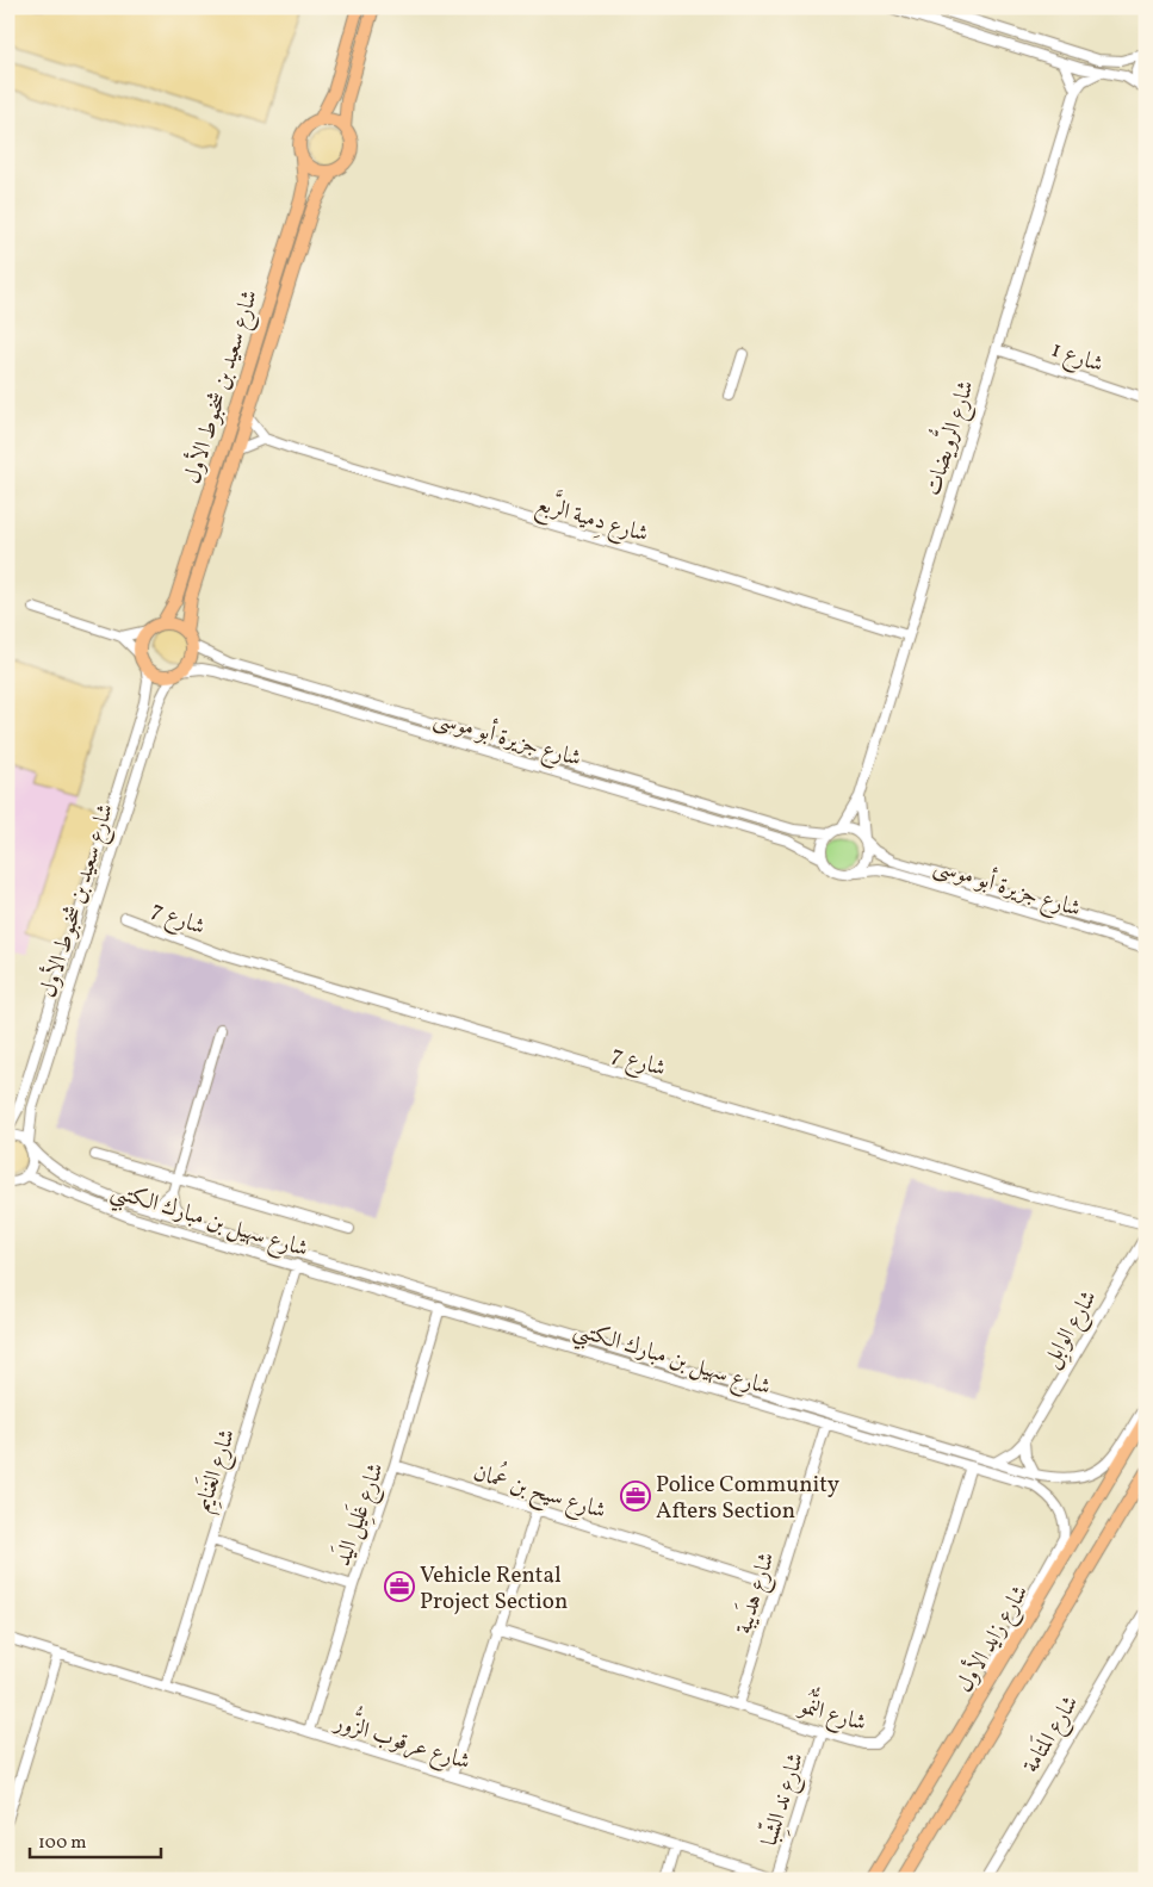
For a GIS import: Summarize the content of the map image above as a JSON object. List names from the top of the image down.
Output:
{
  "streets": {
    "main road": ["شارع سعيد بن شخبوط الأول", "شارع زايد الأول"],
    "street": [
      "شارع 1",
      "شارع الرُّويضات",
      "شارع دِمية الرَّبع",
      "شارع جزيرة أبو موسى",
      "شارع 7",
      "شارع سهيل بن مبارك الكتبي",
      "شارع الوابِل",
      "شارع الغَنايِم",
      "شارع سيح بن عُمان",
      "شارع غَلِيل اليَد",
      "شارع هدَيبة",
      "شارع النُّمُو",
      "شارع المَتامة",
      "شارع عرقوب الزُّور",
      "شارع ند الشِّبا"
    ]
  },
  "crossings": [
    ["شارع 1", "شارع الرُّويضات"],
    ["شارع سعيد بن شخبوط الأول", "شارع جزيرة أبو موسى"],
    ["شارع سعيد بن شخبوط الأول", "شارع سهيل بن مبارك الكتبي"],
    ["شارع الرُّويضات", "شارع دِمية الرَّبع"],
    ["شارع الرُّويضات", "شارع جزيرة أبو موسى"],
    ["شارع سهيل بن مبارك الكتبي", "شارع الوابِل"],
    ["شارع سهيل بن مبارك الكتبي", "شارع الغَنايِم"],
    ["شارع سهيل بن مبارك الكتبي", "شارع غَلِيل اليَد"],
    ["شارع سهيل بن مبارك الكتبي", "شارع هدَيبة"],
    ["شارع سهيل بن مبارك الكتبي", "شارع زايد الأول"],
    ["شارع سهيل بن مبارك الكتبي", "شارع النُّمُو"],
    ["شارع الغَنايِم", "شارع عرقوب الزُّور"],
    ["شارع سيح بن عُمان", "شارع غَلِيل اليَد"],
    ["شارع سيح بن عُمان", "شارع هدَيبة"],
    ["شارع غَلِيل اليَد", "شارع عرقوب الزُّور"],
    ["شارع هدَيبة", "شارع النُّمُو"],
    ["شارع النُّمُو", "شارع ند الشِّبا"],
    ["شارع عرقوب الزُّور", "شارع ند الشِّبا"]
  ],
  "places": {
    "office": ["Police Community Afters Section", "Vehicle Rental Project Section"]
  },
  "scale_bar": "100 m"
}
